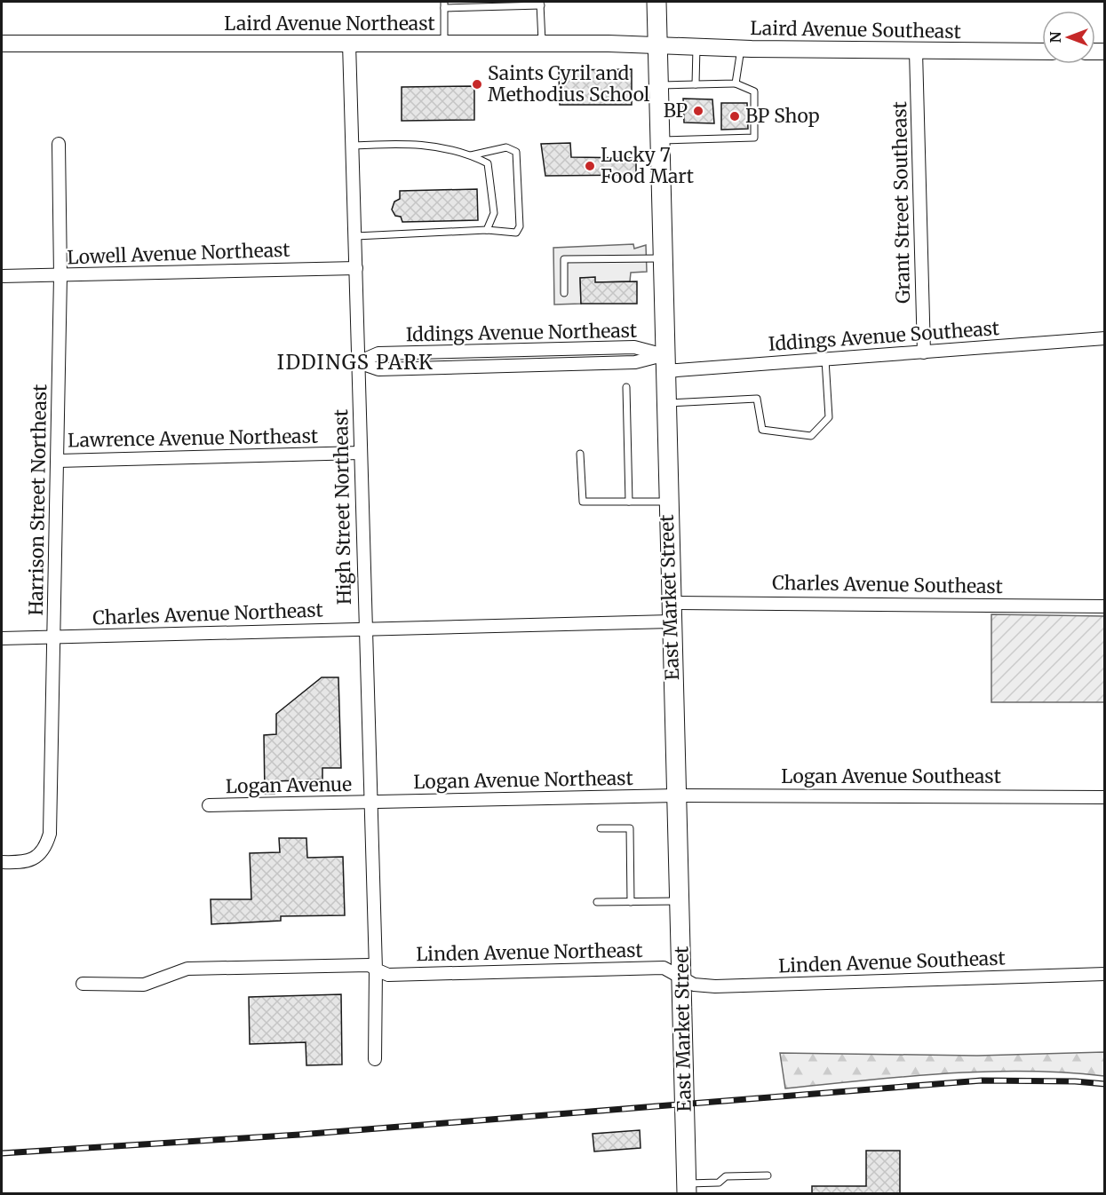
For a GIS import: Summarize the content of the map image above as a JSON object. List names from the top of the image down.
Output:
{
  "streets": {
    "main road": ["East Market Street"],
    "street": [
      "Laird Avenue Northeast",
      "Laird Avenue Southeast",
      "Grant Street Southeast",
      "Lowell Avenue Northeast",
      "Iddings Avenue Northeast",
      "Iddings Avenue Southeast",
      "Lawrence Avenue Northeast",
      "Harrison Street Northeast",
      "High Street Northeast",
      "Charles Avenue Southeast",
      "Charles Avenue Northeast",
      "Logan Avenue Southeast",
      "Logan Avenue Northeast",
      "Logan Avenue",
      "Linden Avenue Northeast",
      "Linden Avenue Southeast"
    ]
  },
  "crossings": [
    ["Laird Avenue Northeast", "Laird Avenue Southeast"],
    ["Laird Avenue Northeast", "High Street Northeast"],
    ["Laird Avenue Northeast", "East Market Street"],
    ["Laird Avenue Southeast", "Grant Street Southeast"],
    ["Laird Avenue Southeast", "East Market Street"],
    ["Grant Street Southeast", "Iddings Avenue Southeast"],
    ["Lowell Avenue Northeast", "Harrison Street Northeast"],
    ["Lowell Avenue Northeast", "High Street Northeast"],
    ["Iddings Avenue Northeast", "Iddings Avenue Southeast"],
    ["Iddings Avenue Northeast", "High Street Northeast"],
    ["Iddings Avenue Northeast", "East Market Street"],
    ["Iddings Avenue Southeast", "East Market Street"],
    ["Lawrence Avenue Northeast", "Harrison Street Northeast"],
    ["Lawrence Avenue Northeast", "High Street Northeast"],
    ["Harrison Street Northeast", "Charles Avenue Northeast"],
    ["High Street Northeast", "Charles Avenue Northeast"],
    ["High Street Northeast", "Logan Avenue Northeast"],
    ["High Street Northeast", "Logan Avenue"],
    ["High Street Northeast", "Linden Avenue Northeast"],
    ["Charles Avenue Southeast", "East Market Street"],
    ["Charles Avenue Southeast", "Charles Avenue Northeast"],
    ["East Market Street", "Charles Avenue Northeast"],
    ["East Market Street", "Logan Avenue Southeast"],
    ["East Market Street", "Logan Avenue Northeast"],
    ["East Market Street", "Linden Avenue Northeast"],
    ["East Market Street", "Linden Avenue Southeast"],
    ["Logan Avenue Southeast", "Logan Avenue Northeast"],
    ["Logan Avenue Northeast", "Logan Avenue"],
    ["Linden Avenue Northeast", "Linden Avenue Southeast"]
  ],
  "districts": ["IDDINGS PARK"],
  "places": [
    "Saints Cyril and Methodius School",
    "BP",
    "BP Shop",
    "Lucky 7 Food Mart"
  ],
  "north": "left"
}
